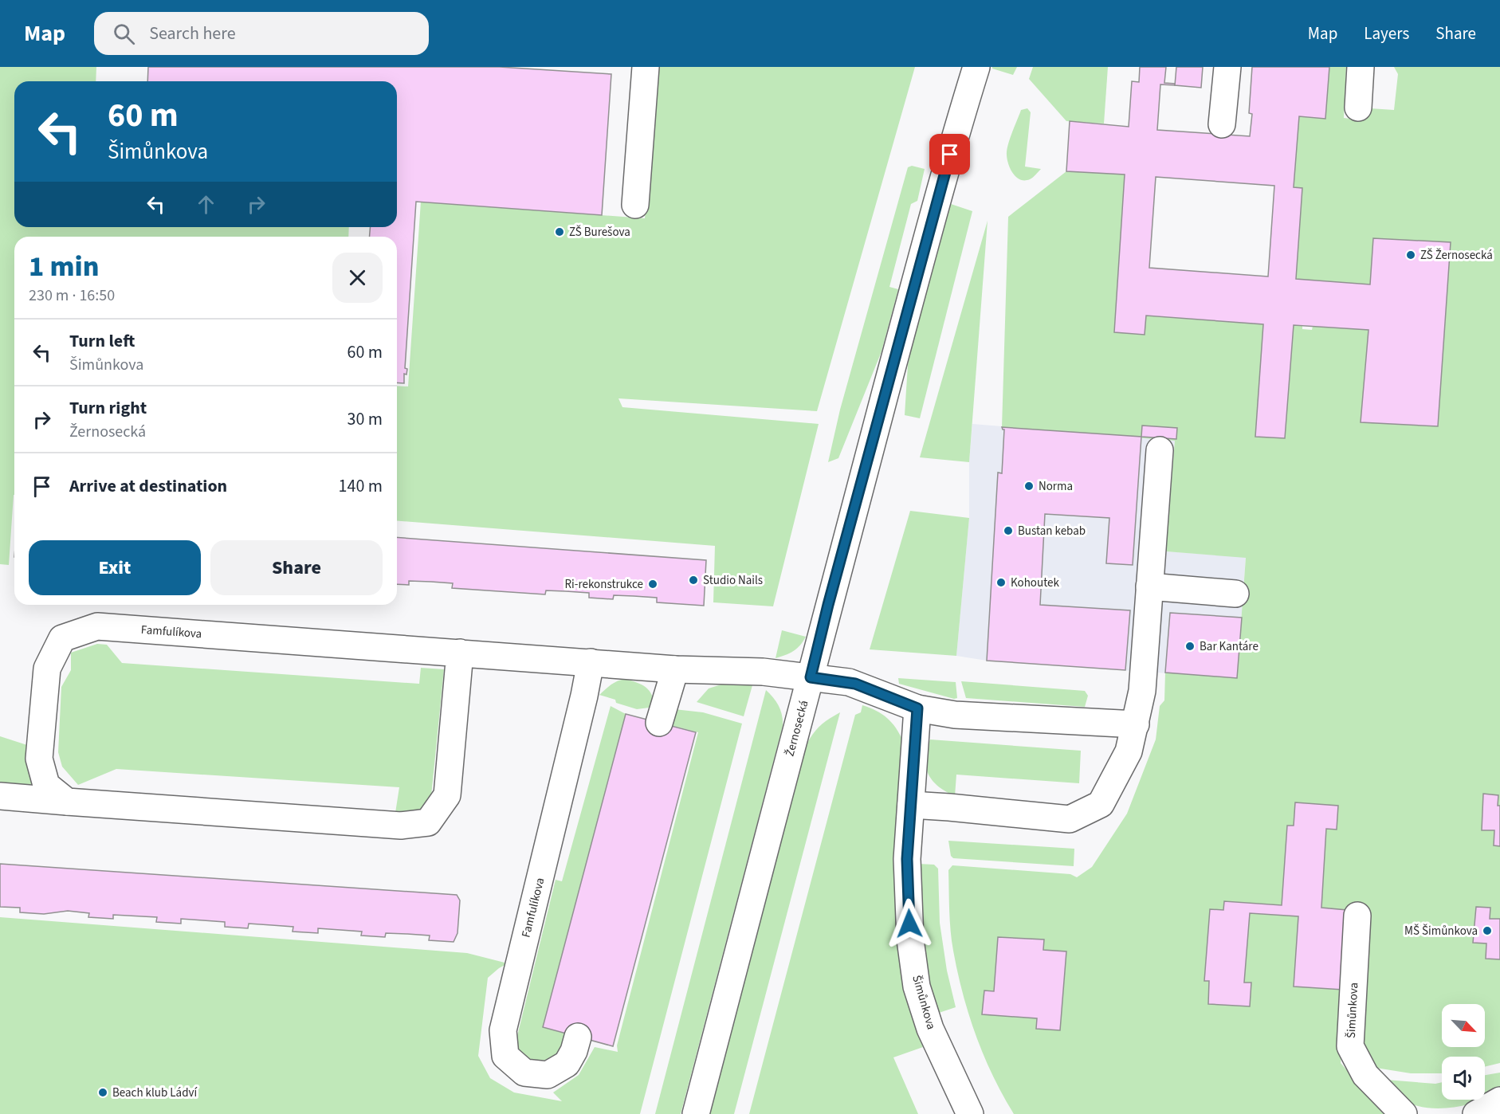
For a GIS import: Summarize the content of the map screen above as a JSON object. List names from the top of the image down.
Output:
{
  "streets": {
    "street": ["Famfulíkova", "Žernosecká", "Šimůnkova"]
  },
  "crossings": [
    ["Famfulíkova", "Žernosecká"]
  ],
  "places": [
    "ZŠ Burešova",
    "ZŠ Žernosecká",
    "Norma",
    "Bustan kebab",
    "Studio Nails",
    "Kohoutek",
    "Ri-rekonstrukce",
    "Bar Kantáre",
    "MŠ Šimůnkova",
    "Beach klub Ládví"
  ],
  "north": "bottom right",
  "page": {
    "header": "Map",
    "search": "Search here",
    "nav": ["Map", "Layers", "Share"],
    "turn": ["60 m", "Šimůnkova"],
    "heading": ["1 min", "230 m · 16:50"],
    "list": [
      {
        "name": "Turn left",
        "note": "Šimůnkova",
        "value": "60 m"
      },
      {
        "name": "Turn right",
        "note": "Žernosecká",
        "value": "30 m"
      },
      {
        "name": "Arrive at destination",
        "value": "140 m"
      }
    ],
    "buttons": ["Exit", "Share"]
  }
}
